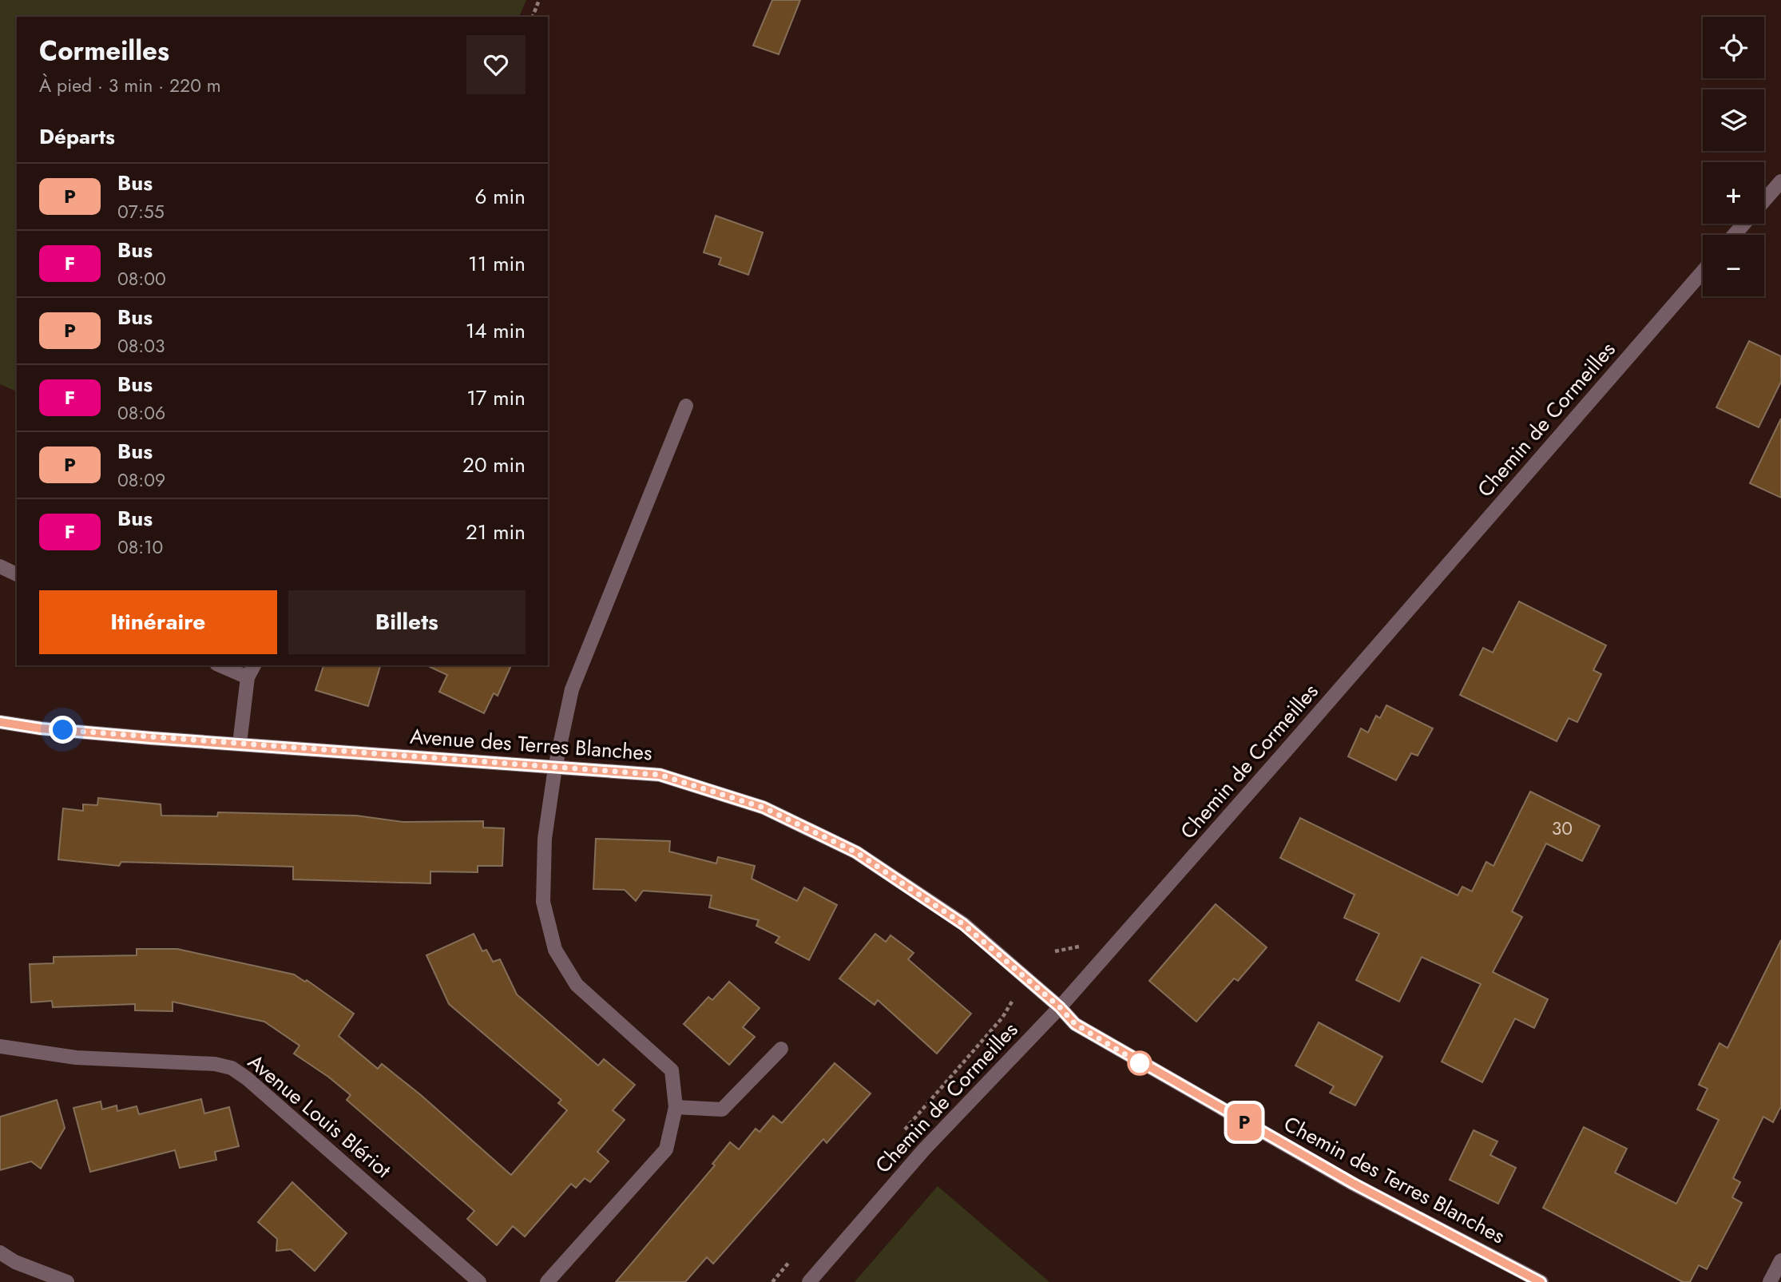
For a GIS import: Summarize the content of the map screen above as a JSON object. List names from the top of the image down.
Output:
{
  "streets": {
    "street": [
      "Chemin de Cormeilles",
      "Avenue des Terres Blanches",
      "Avenue Louis Blériot",
      "Chemin des Terres Blanches"
    ]
  },
  "crossings": [
    ["Chemin de Cormeilles", "Avenue des Terres Blanches"],
    ["Chemin de Cormeilles", "Chemin des Terres Blanches"],
    ["Avenue des Terres Blanches", "Chemin des Terres Blanches"]
  ],
  "lines": ["bus line P"],
  "house_numbers": ["30"],
  "page": {
    "on_map": "P",
    "map_buttons": ["+", "−"],
    "heading": [
      ["Cormeilles", "À pied · 3 min · 220 m"],
      "Départs"
    ],
    "list": [
      {
        "mark": "P",
        "name": "Bus",
        "note": "07:55",
        "value": "6 min"
      },
      {
        "mark": "F",
        "name": "Bus",
        "note": "08:00",
        "value": "11 min"
      },
      {
        "mark": "P",
        "name": "Bus",
        "note": "08:03",
        "value": "14 min"
      },
      {
        "mark": "F",
        "name": "Bus",
        "note": "08:06",
        "value": "17 min"
      },
      {
        "mark": "P",
        "name": "Bus",
        "note": "08:09",
        "value": "20 min"
      },
      {
        "mark": "F",
        "name": "Bus",
        "note": "08:10",
        "value": "21 min"
      }
    ],
    "buttons": ["Itinéraire", "Billets"]
  }
}
